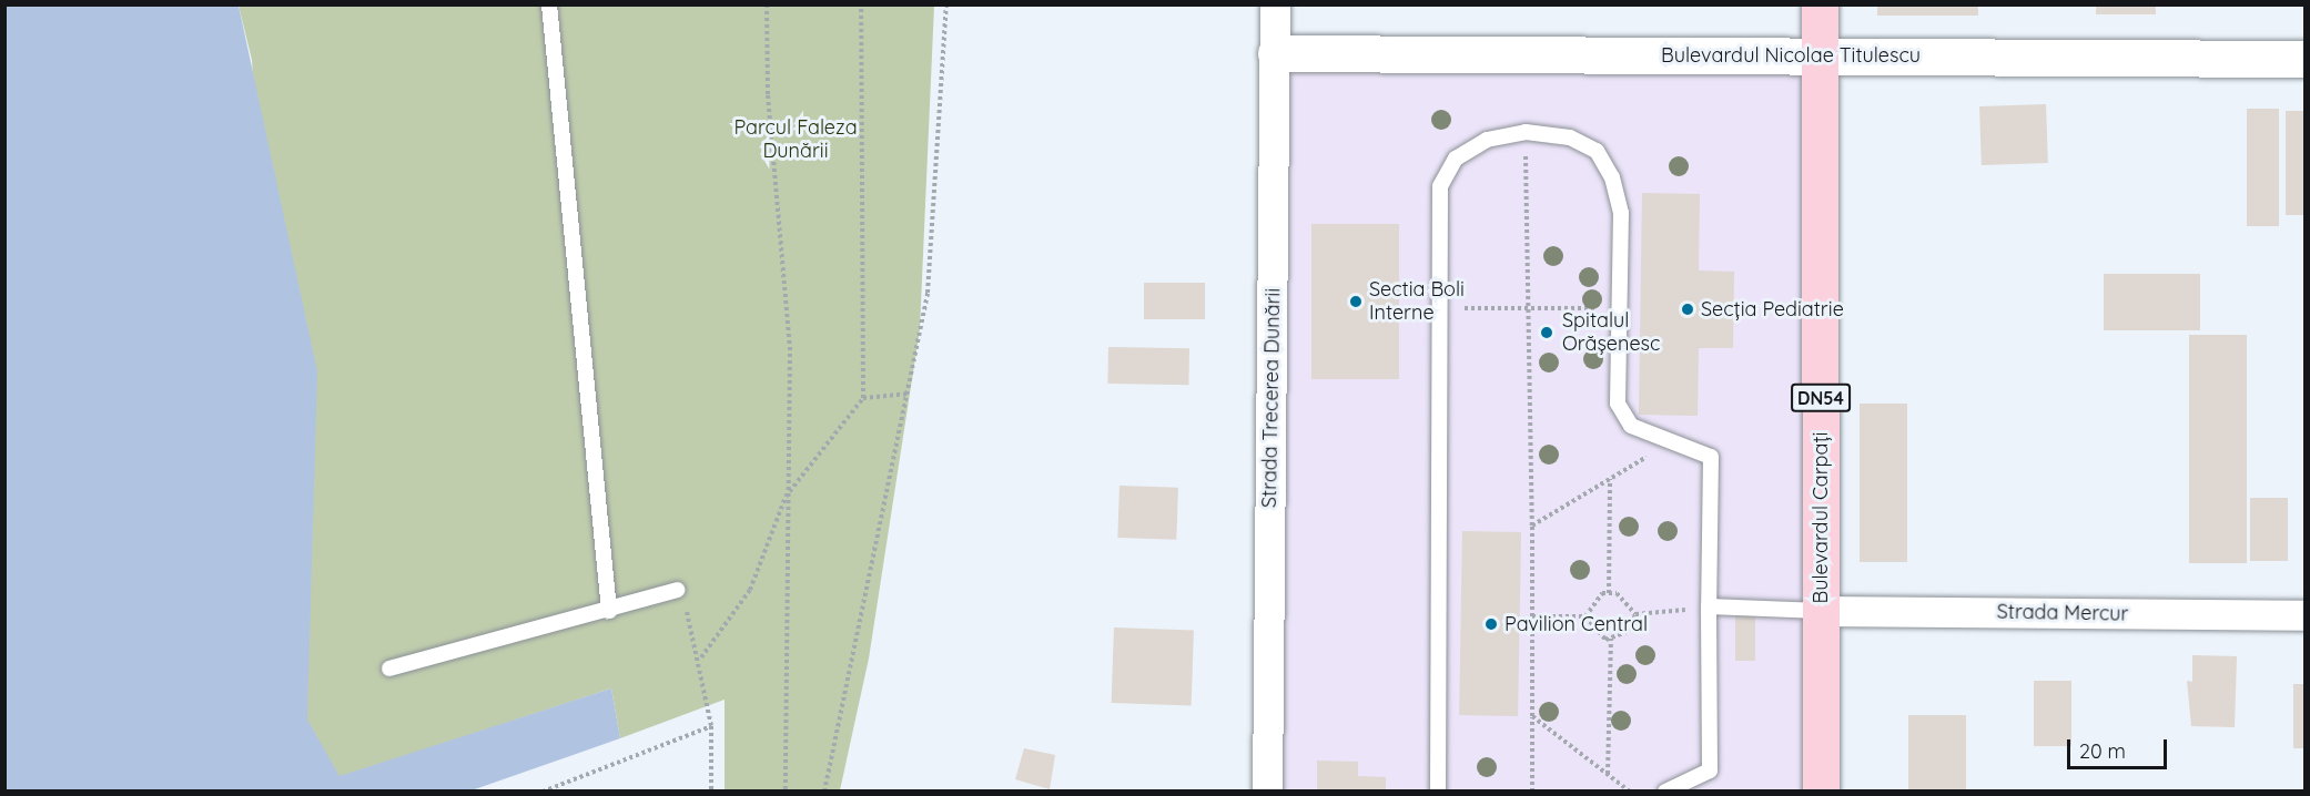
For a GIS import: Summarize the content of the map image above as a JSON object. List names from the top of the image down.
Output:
{
  "streets": {
    "main road": ["DN54", "Bulevardul Carpați"],
    "street": ["Bulevardul Nicolae Titulescu", "Strada Trecerea Dunării", "Strada Mercur"]
  },
  "crossings": [
    ["Bulevardul Nicolae Titulescu", "Strada Trecerea Dunării"],
    ["Bulevardul Nicolae Titulescu", "Bulevardul Carpați"],
    ["Bulevardul Carpați", "Strada Mercur"]
  ],
  "parks": ["Parcul Faleza Dunării"],
  "places": [
    "Sectia Boli Interne",
    "Secția Pediatrie",
    "Spitalul Orășenesc",
    "Pavilion Central"
  ],
  "scale_bar": "20 m"
}
